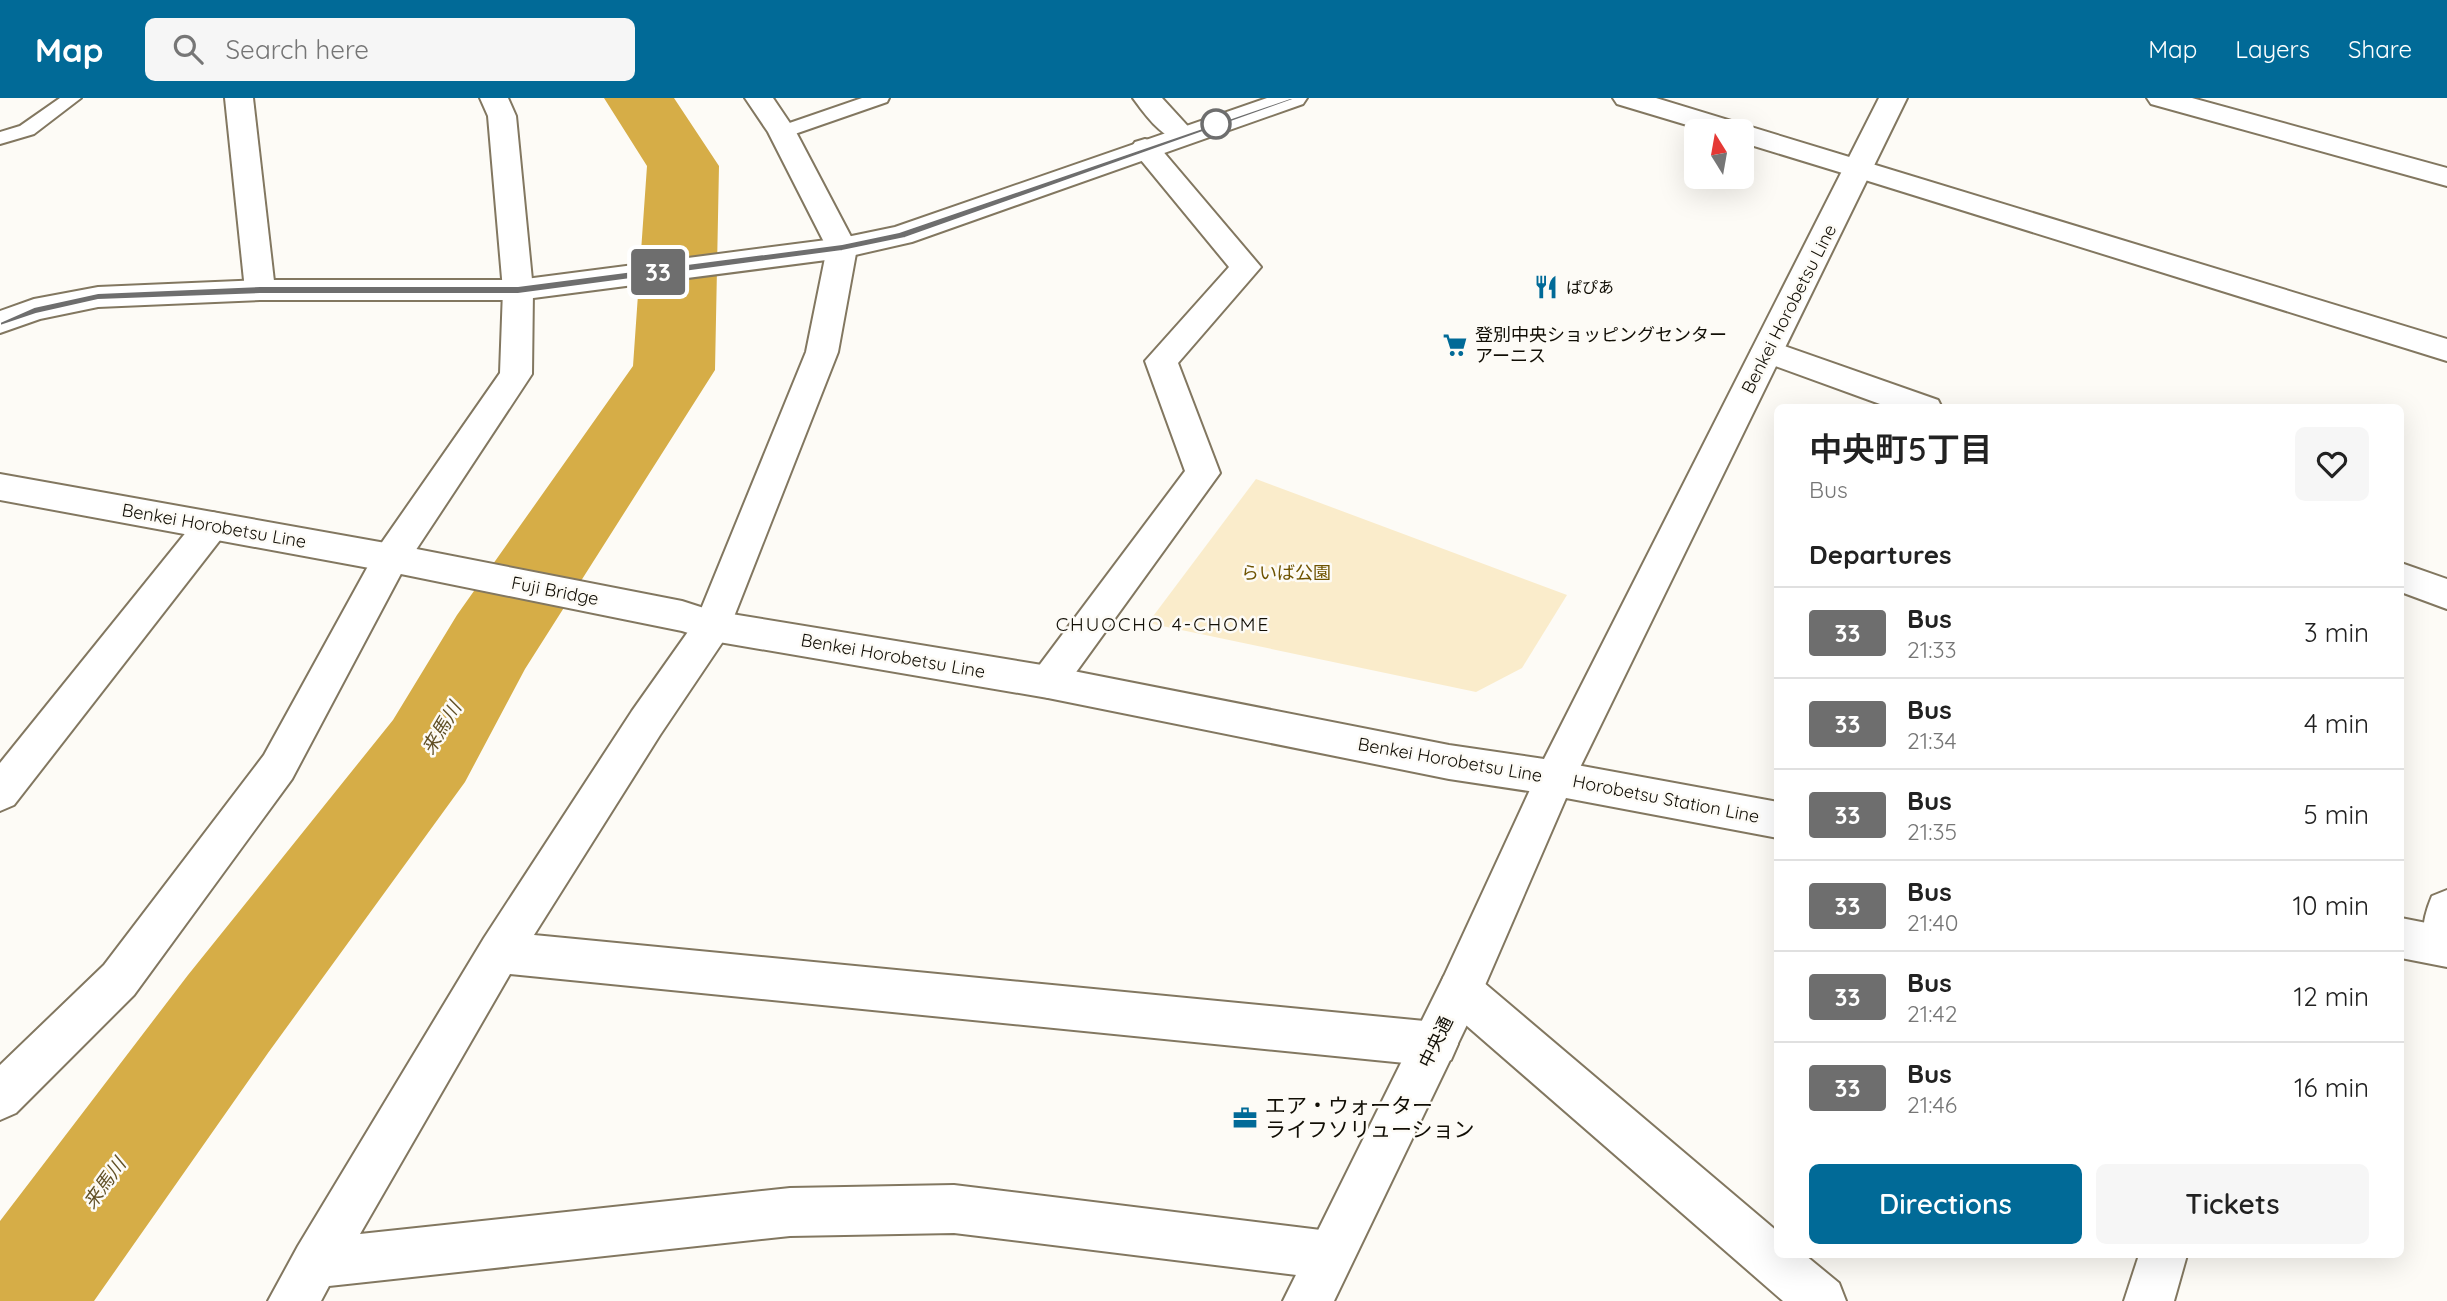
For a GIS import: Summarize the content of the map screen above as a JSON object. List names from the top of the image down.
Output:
{
  "streets": {
    "street": [
      "Benkei Horobetsu Line",
      "Fuji Bridge",
      "Horobetsu Station Line",
      "中央通"
    ]
  },
  "crossings": [
    ["Benkei Horobetsu Line", "Fuji Bridge"],
    ["Benkei Horobetsu Line", "Horobetsu Station Line"],
    ["Benkei Horobetsu Line", "中央通"],
    ["Horobetsu Station Line", "中央通"]
  ],
  "districts": ["CHUOCHO 4-CHOME"],
  "water": ["来馬川"],
  "parks": ["らいば公園"],
  "places": {
    "restaurant": ["ぱぴあ"],
    "supermarket": ["登別中央ショッピングセンター アーニス"],
    "office": ["エア・ウォーター ライフソリューション"]
  },
  "lines": ["bus line 33"],
  "north": "top",
  "page": {
    "header": "Map",
    "search": "Search here",
    "nav": ["Map", "Layers", "Share"],
    "on_map": "33",
    "heading": [
      ["中央町5丁目", "Bus"],
      "Departures"
    ],
    "list": [
      {
        "mark": "33",
        "name": "Bus",
        "note": "21:33",
        "value": "3 min"
      },
      {
        "mark": "33",
        "name": "Bus",
        "note": "21:34",
        "value": "4 min"
      },
      {
        "mark": "33",
        "name": "Bus",
        "note": "21:35",
        "value": "5 min"
      },
      {
        "mark": "33",
        "name": "Bus",
        "note": "21:40",
        "value": "10 min"
      },
      {
        "mark": "33",
        "name": "Bus",
        "note": "21:42",
        "value": "12 min"
      },
      {
        "mark": "33",
        "name": "Bus",
        "note": "21:46",
        "value": "16 min"
      }
    ],
    "buttons": ["Directions", "Tickets"]
  }
}
